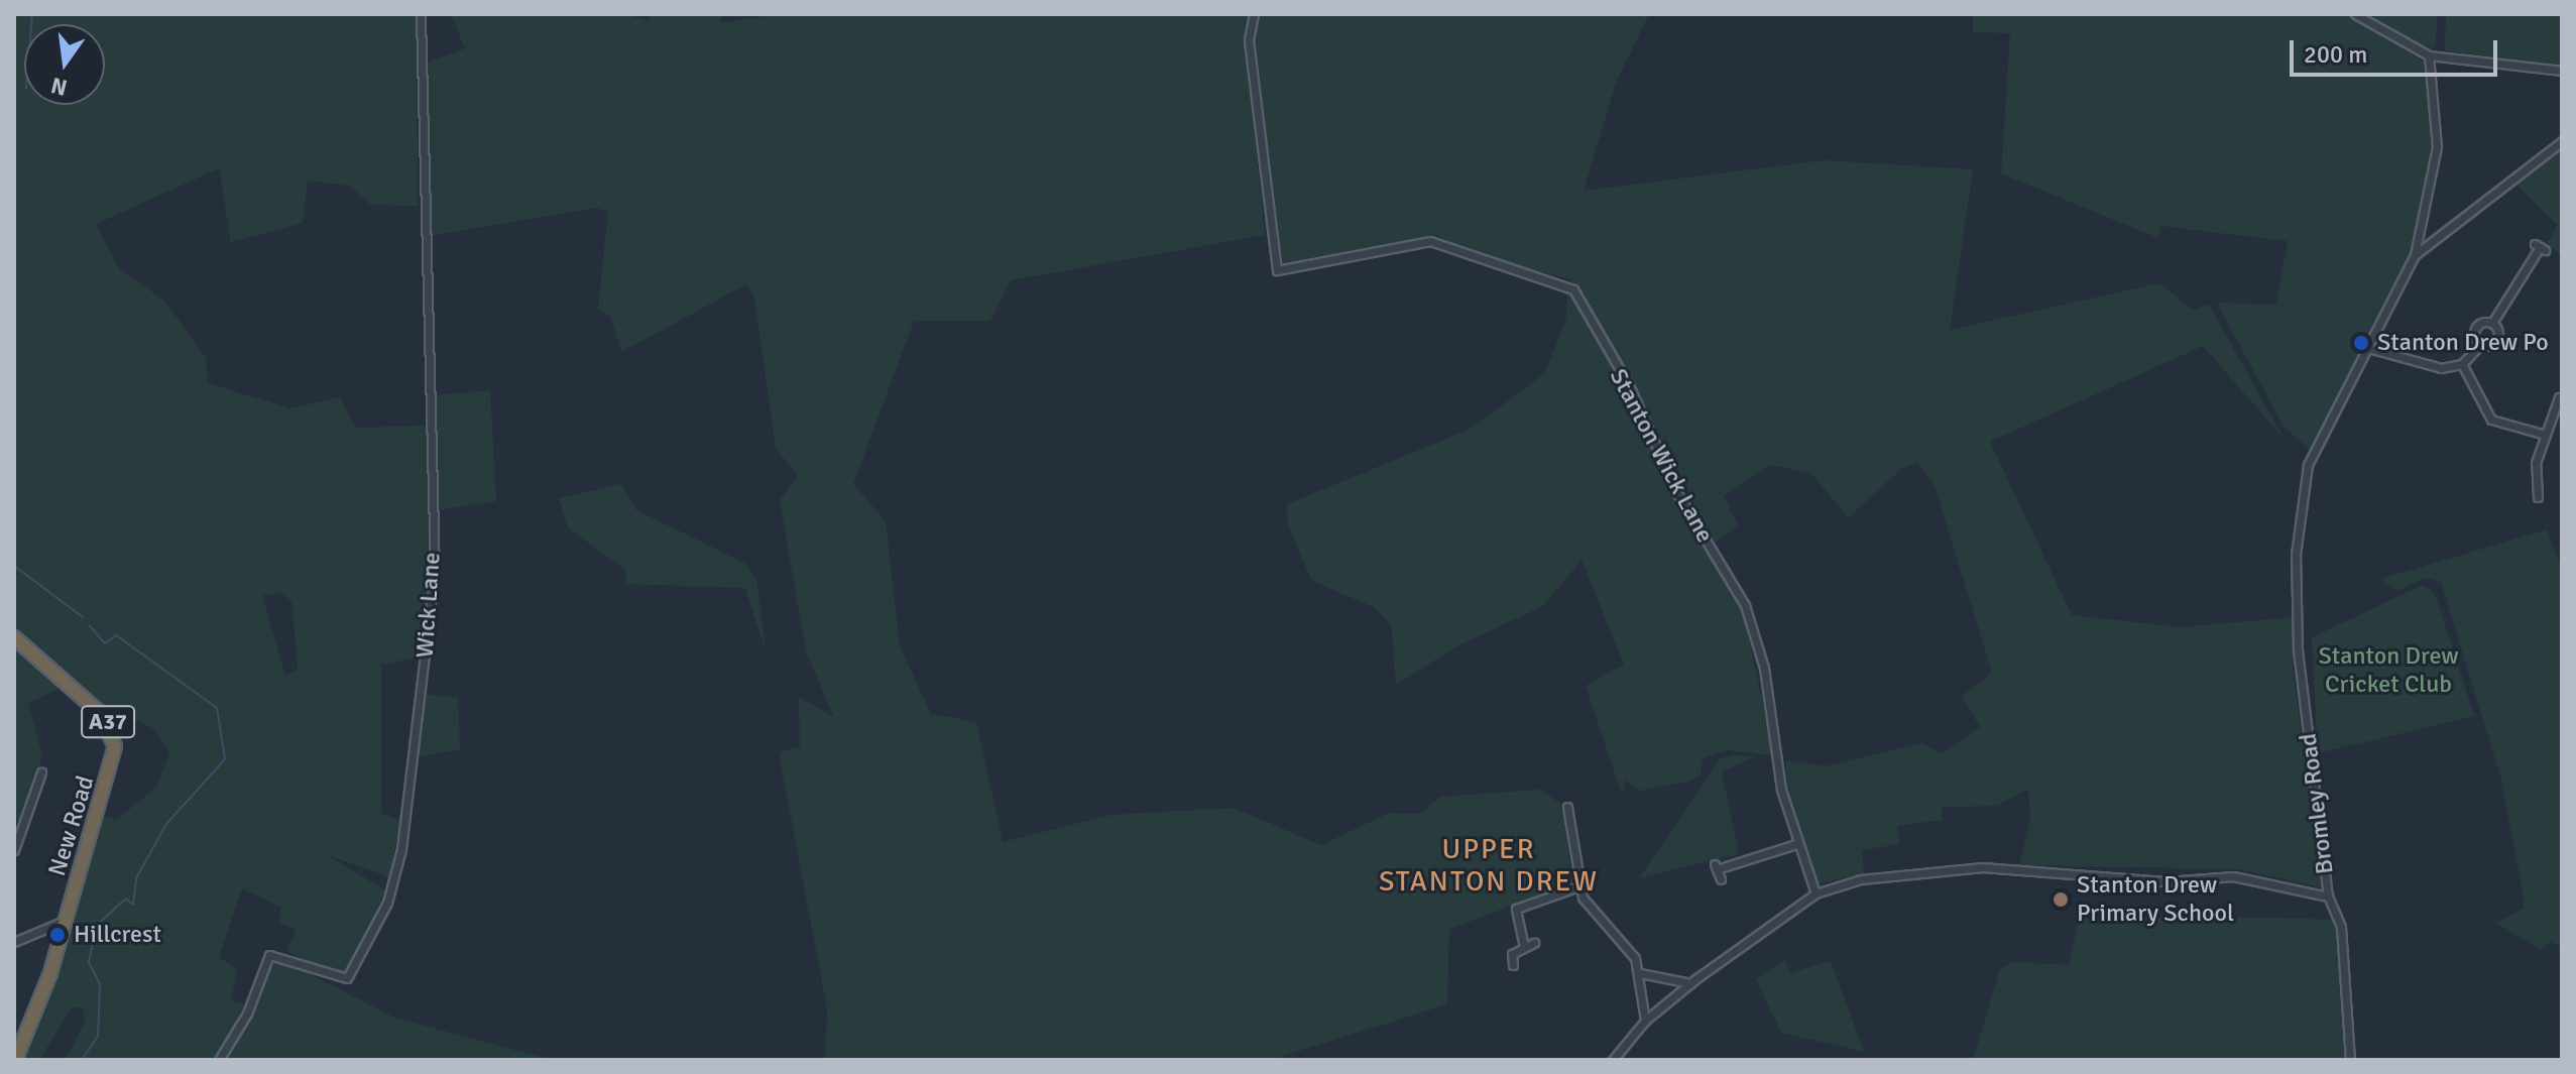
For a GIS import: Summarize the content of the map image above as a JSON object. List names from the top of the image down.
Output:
{
  "streets": {
    "highway": ["A37", "New Road"],
    "street": ["Stanton Wick Lane", "Wick Lane", "Bromley Road"]
  },
  "districts": ["UPPER STANTON DREW"],
  "parks": ["Stanton Drew Cricket Club"],
  "places": ["Stanton Drew Po", "Stanton Drew Primary School", "Hillcrest"],
  "scale_bar": "200 m",
  "north": "bottom"
}
